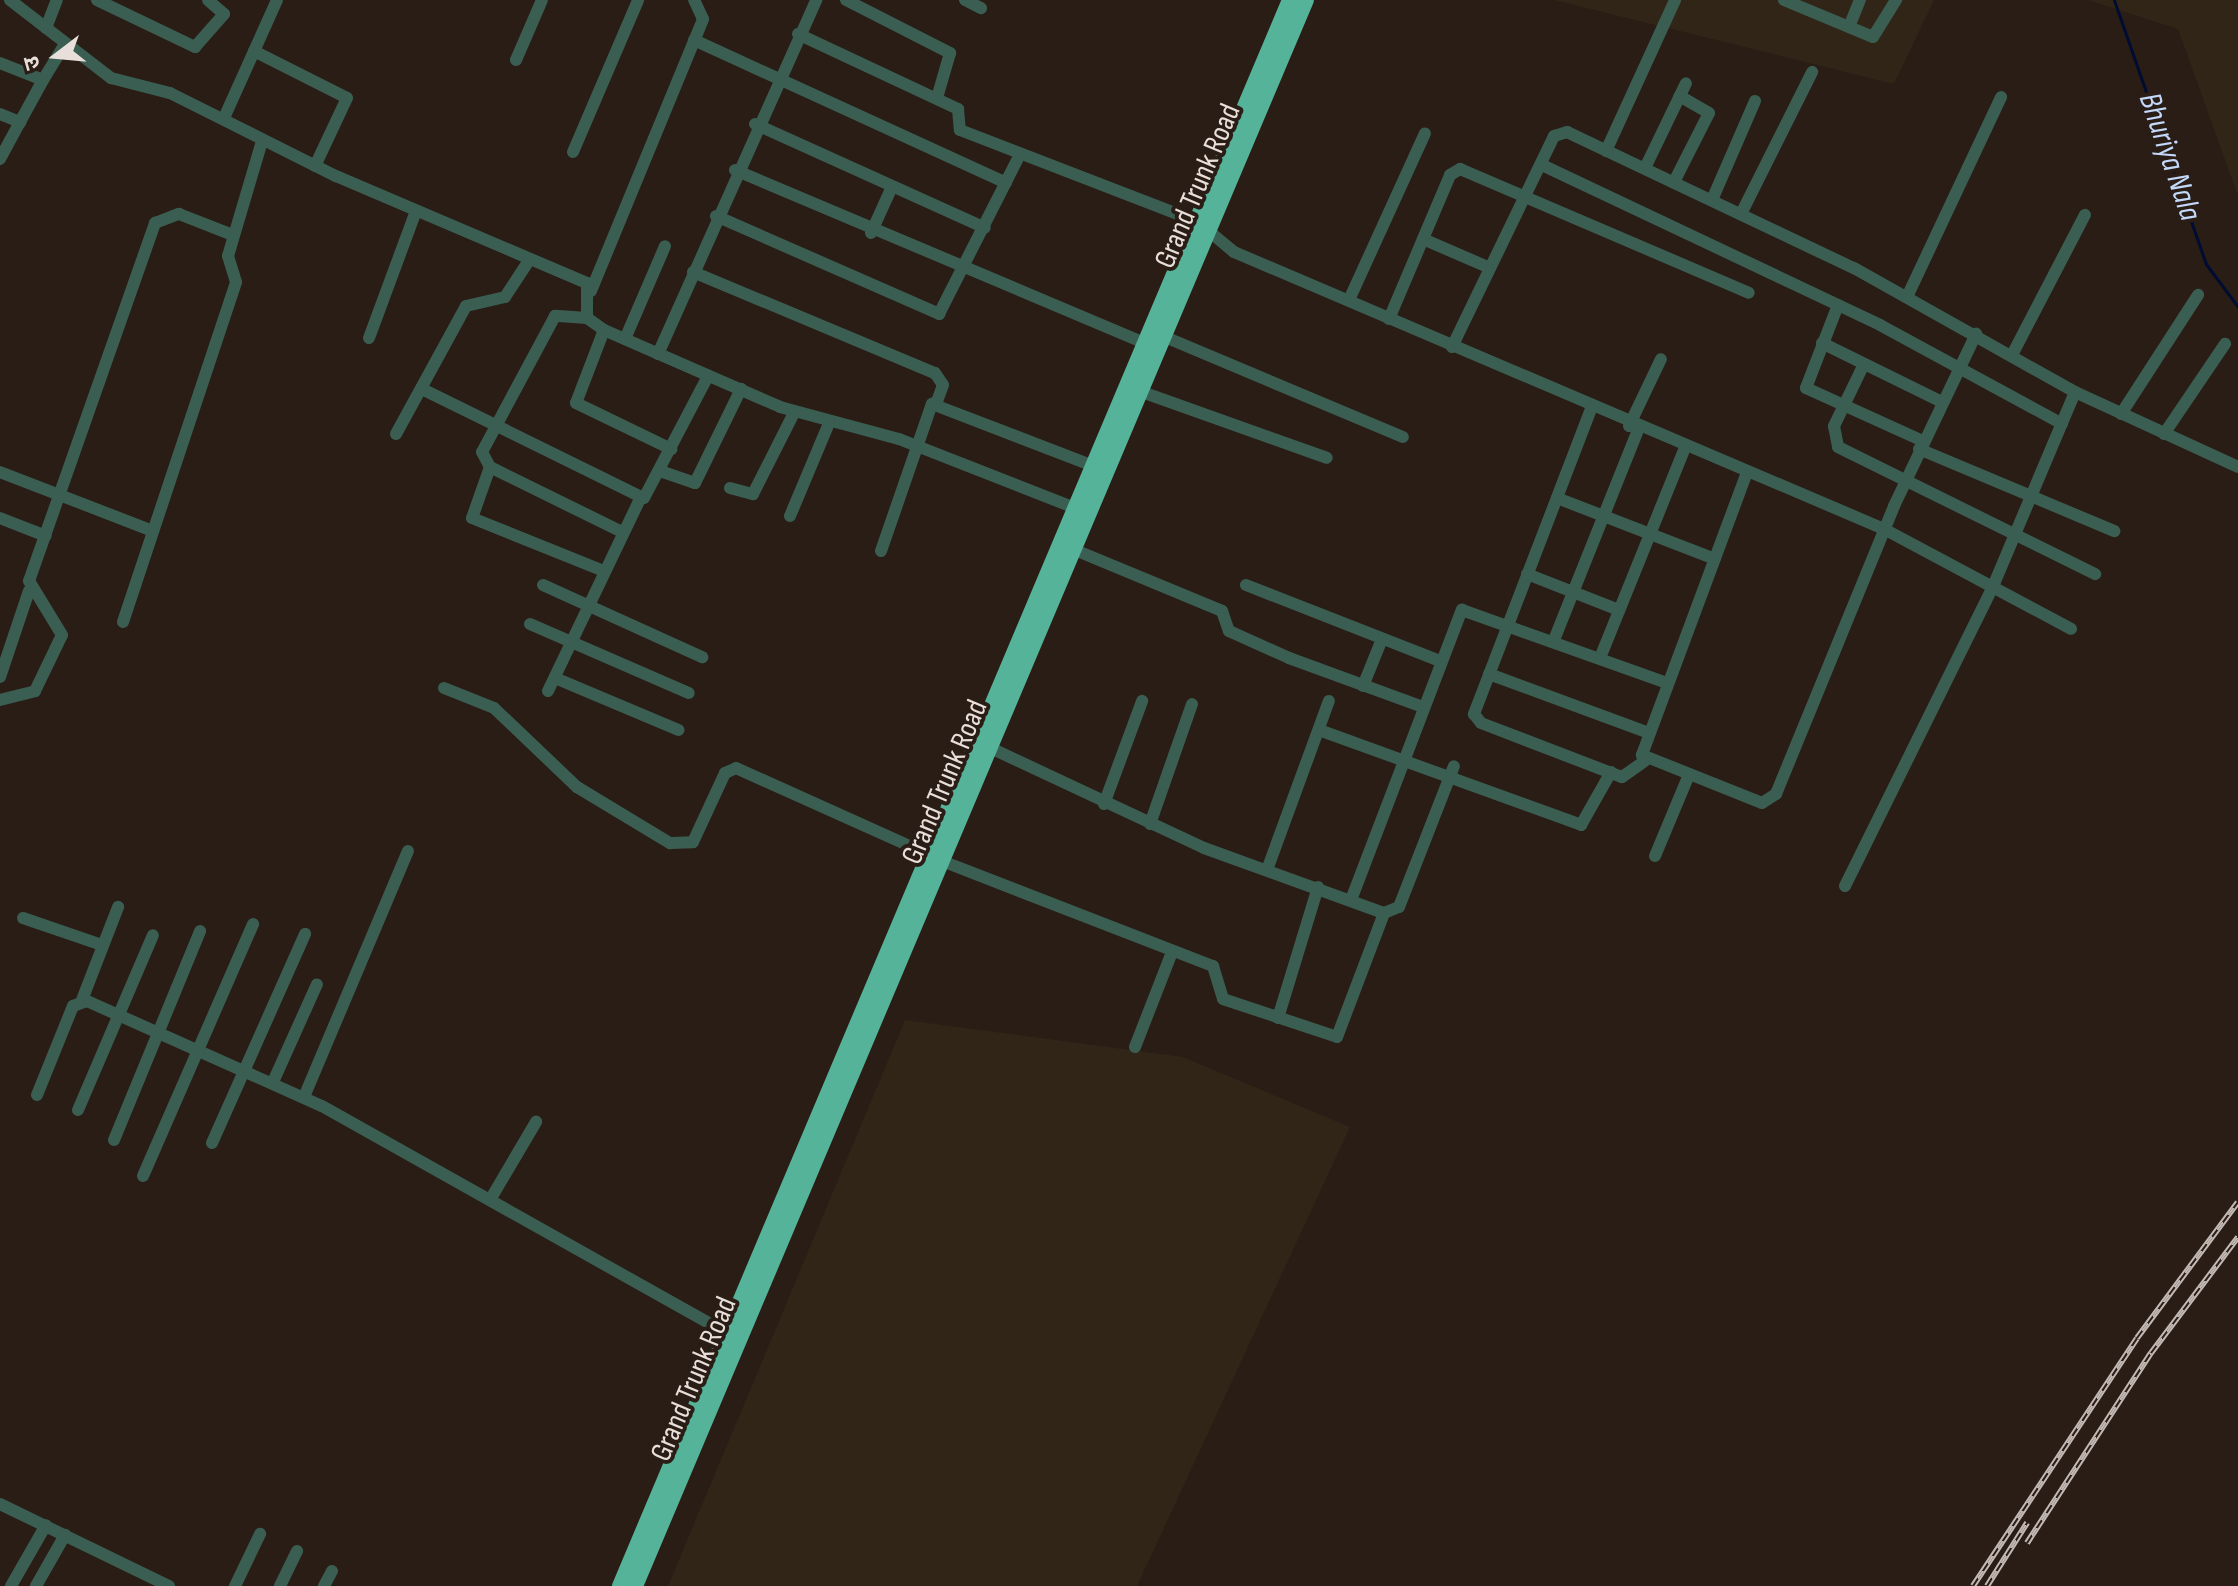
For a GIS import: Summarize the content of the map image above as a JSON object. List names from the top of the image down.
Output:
{
  "streets": {
    "highway": ["Grand Trunk Road"]
  },
  "water": ["Bhuriya Nala"],
  "north": "left"
}
